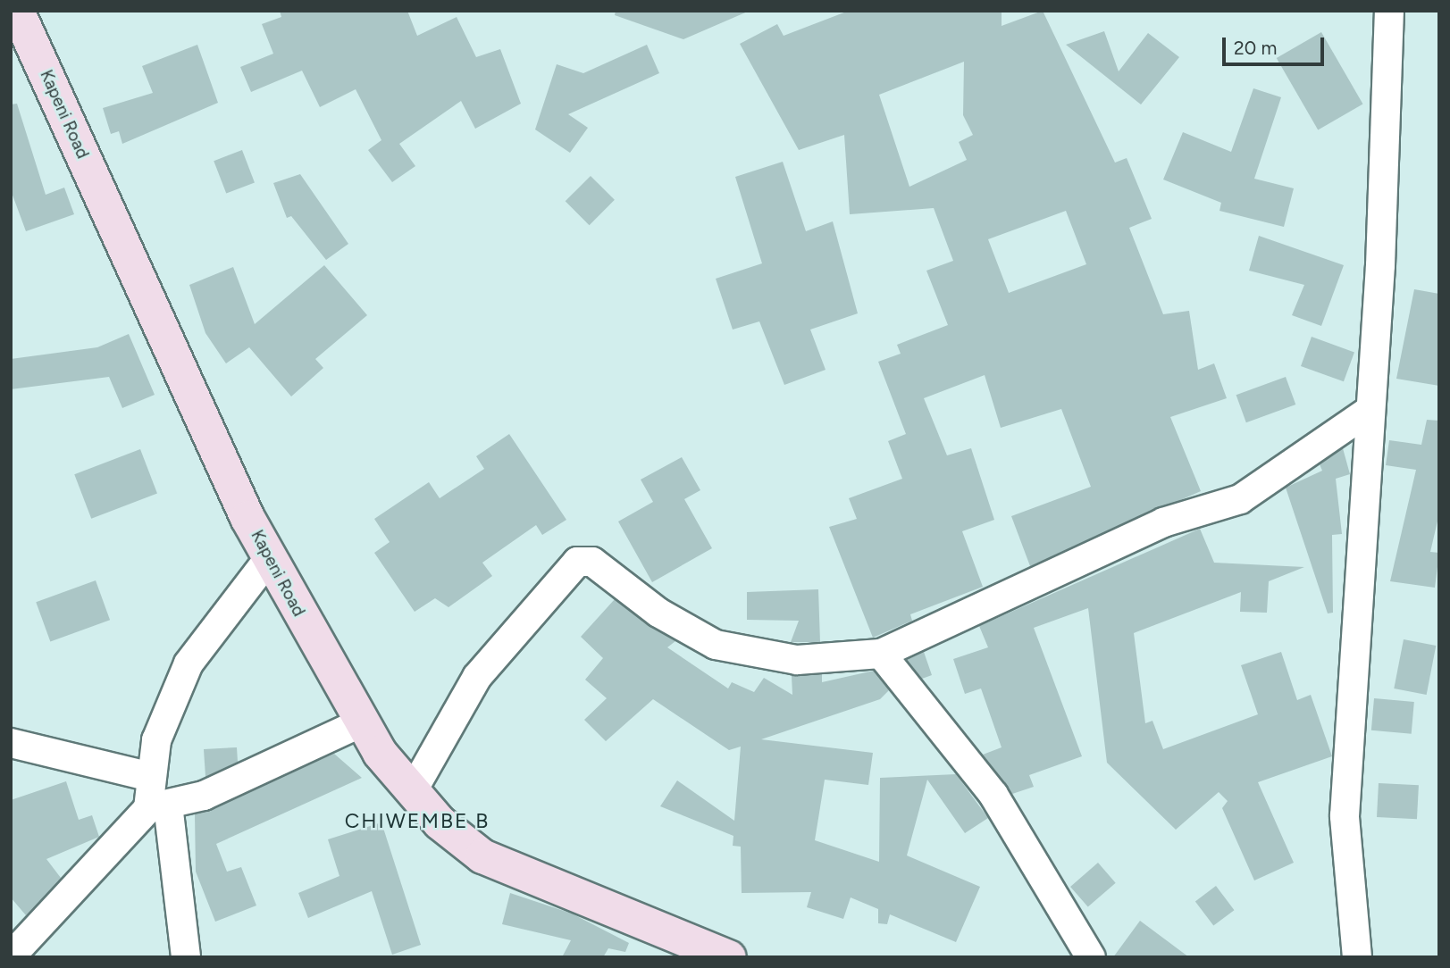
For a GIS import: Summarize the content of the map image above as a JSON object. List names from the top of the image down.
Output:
{
  "streets": {
    "main road": ["Kapeni Road"]
  },
  "districts": ["CHIWEMBE B"],
  "scale_bar": "20 m"
}
